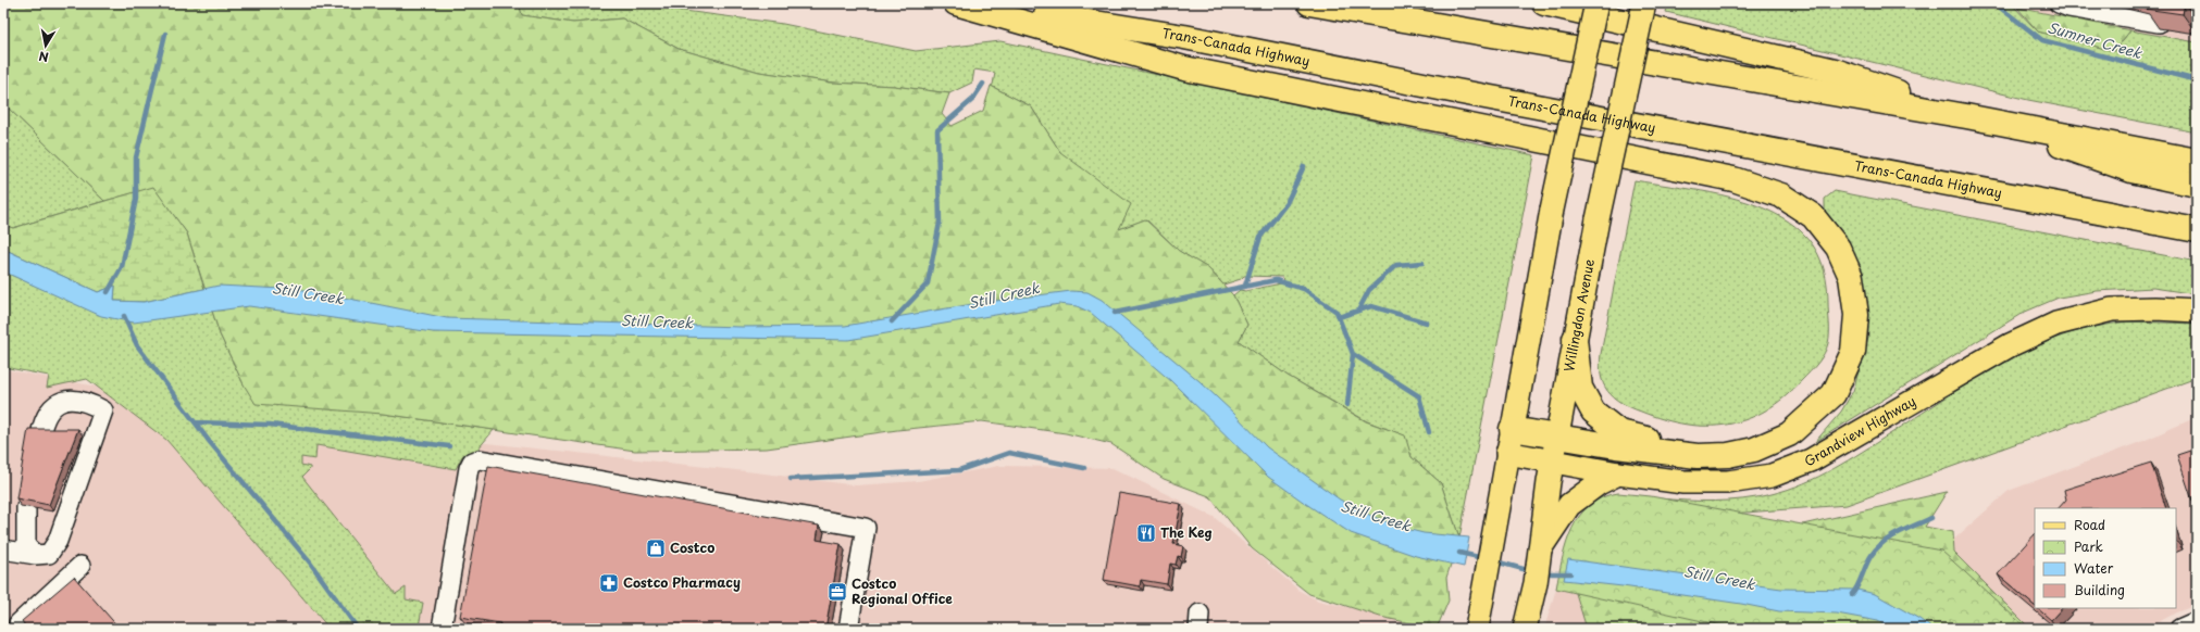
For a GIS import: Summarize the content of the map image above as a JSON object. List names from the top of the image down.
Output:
{
  "streets": {
    "highway": ["Trans-Canada Highway"],
    "main road": ["Willingdon Avenue", "Grandview Highway"]
  },
  "crossings": [
    ["Willingdon Avenue", "Grandview Highway"]
  ],
  "water": ["Sumner Creek", "Still Creek"],
  "places": {
    "restaurant": ["The Keg"],
    "shop": ["Costco"],
    "pharmacy": ["Costco Pharmacy"],
    "office": ["Costco Regional Office"]
  },
  "legend": [
    "Road",
    "Park",
    "Water",
    "Building"
  ],
  "north": "bottom"
}
